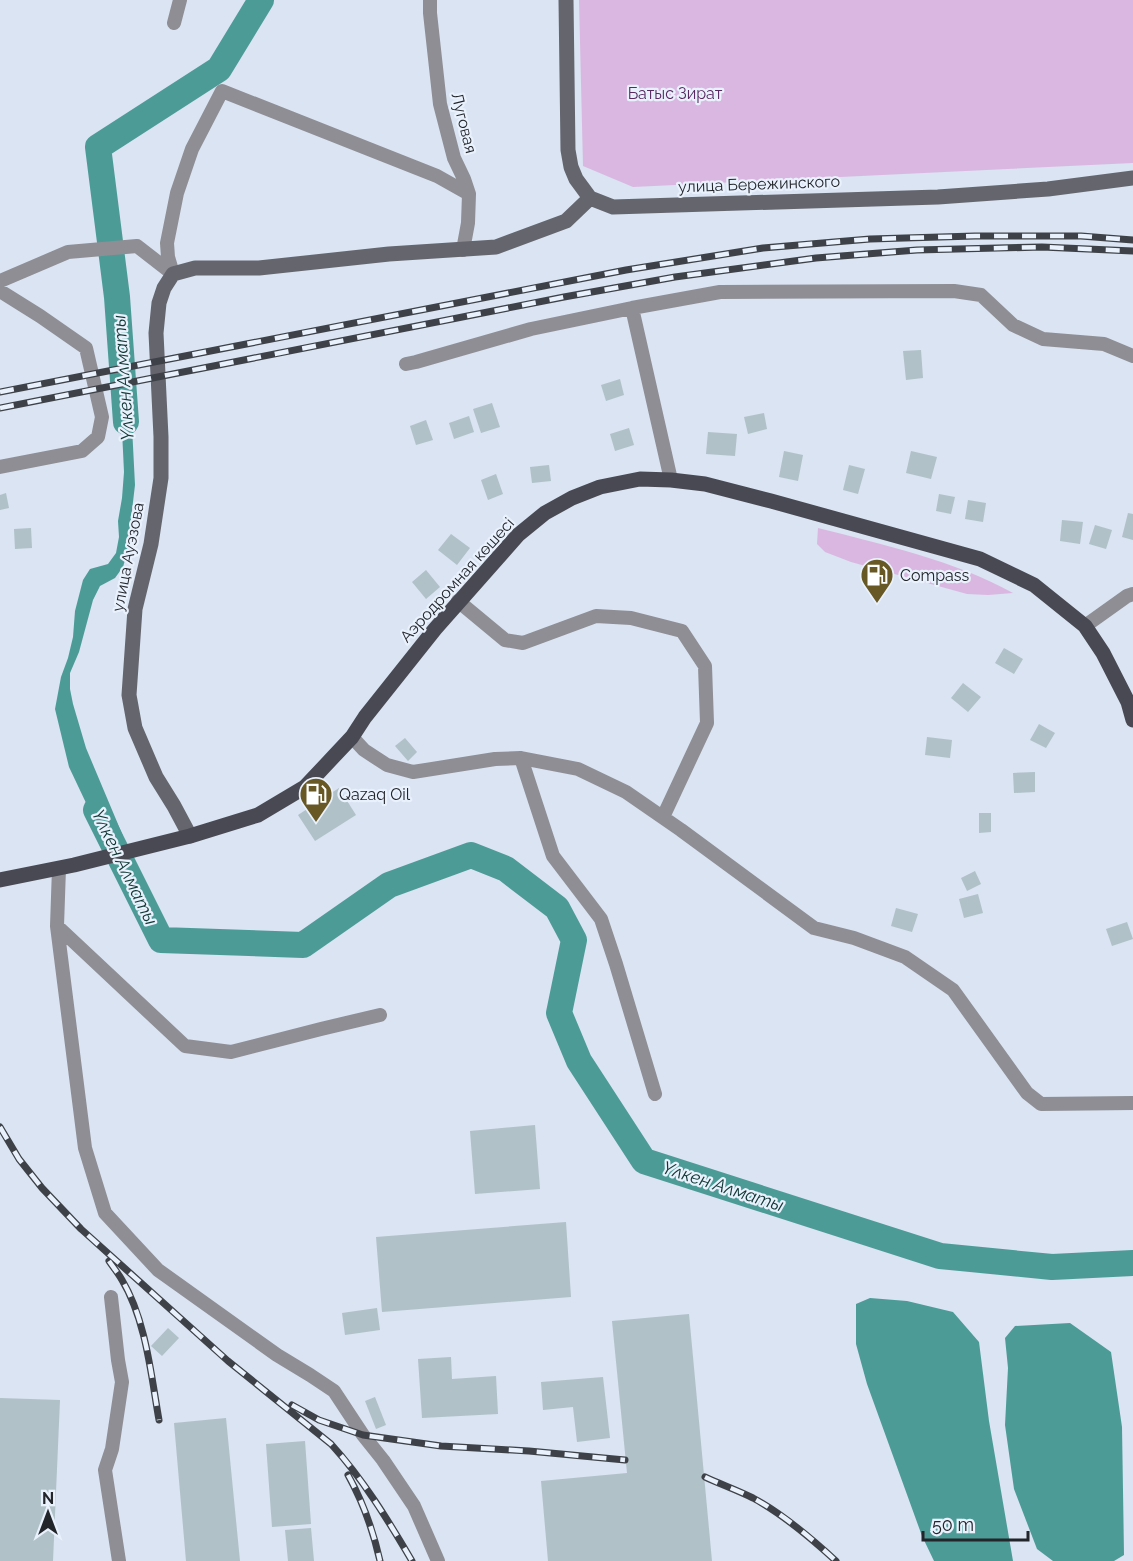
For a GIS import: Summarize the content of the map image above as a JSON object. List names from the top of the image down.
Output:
{
  "streets": {
    "main road": ["улица Бережинского", "улица Ауэзова", "Аэродромная көшесі"],
    "street": ["Луговая"]
  },
  "crossings": [
    ["улица Ауэзова", "Аэродромная көшесі"]
  ],
  "water": ["Үлкен Алматы"],
  "parks": ["Батыс Зират"],
  "places": {
    "fuel station": ["Compass", "Qazaq Oil"]
  },
  "scale_bar": "50 m",
  "north": "top"
}
